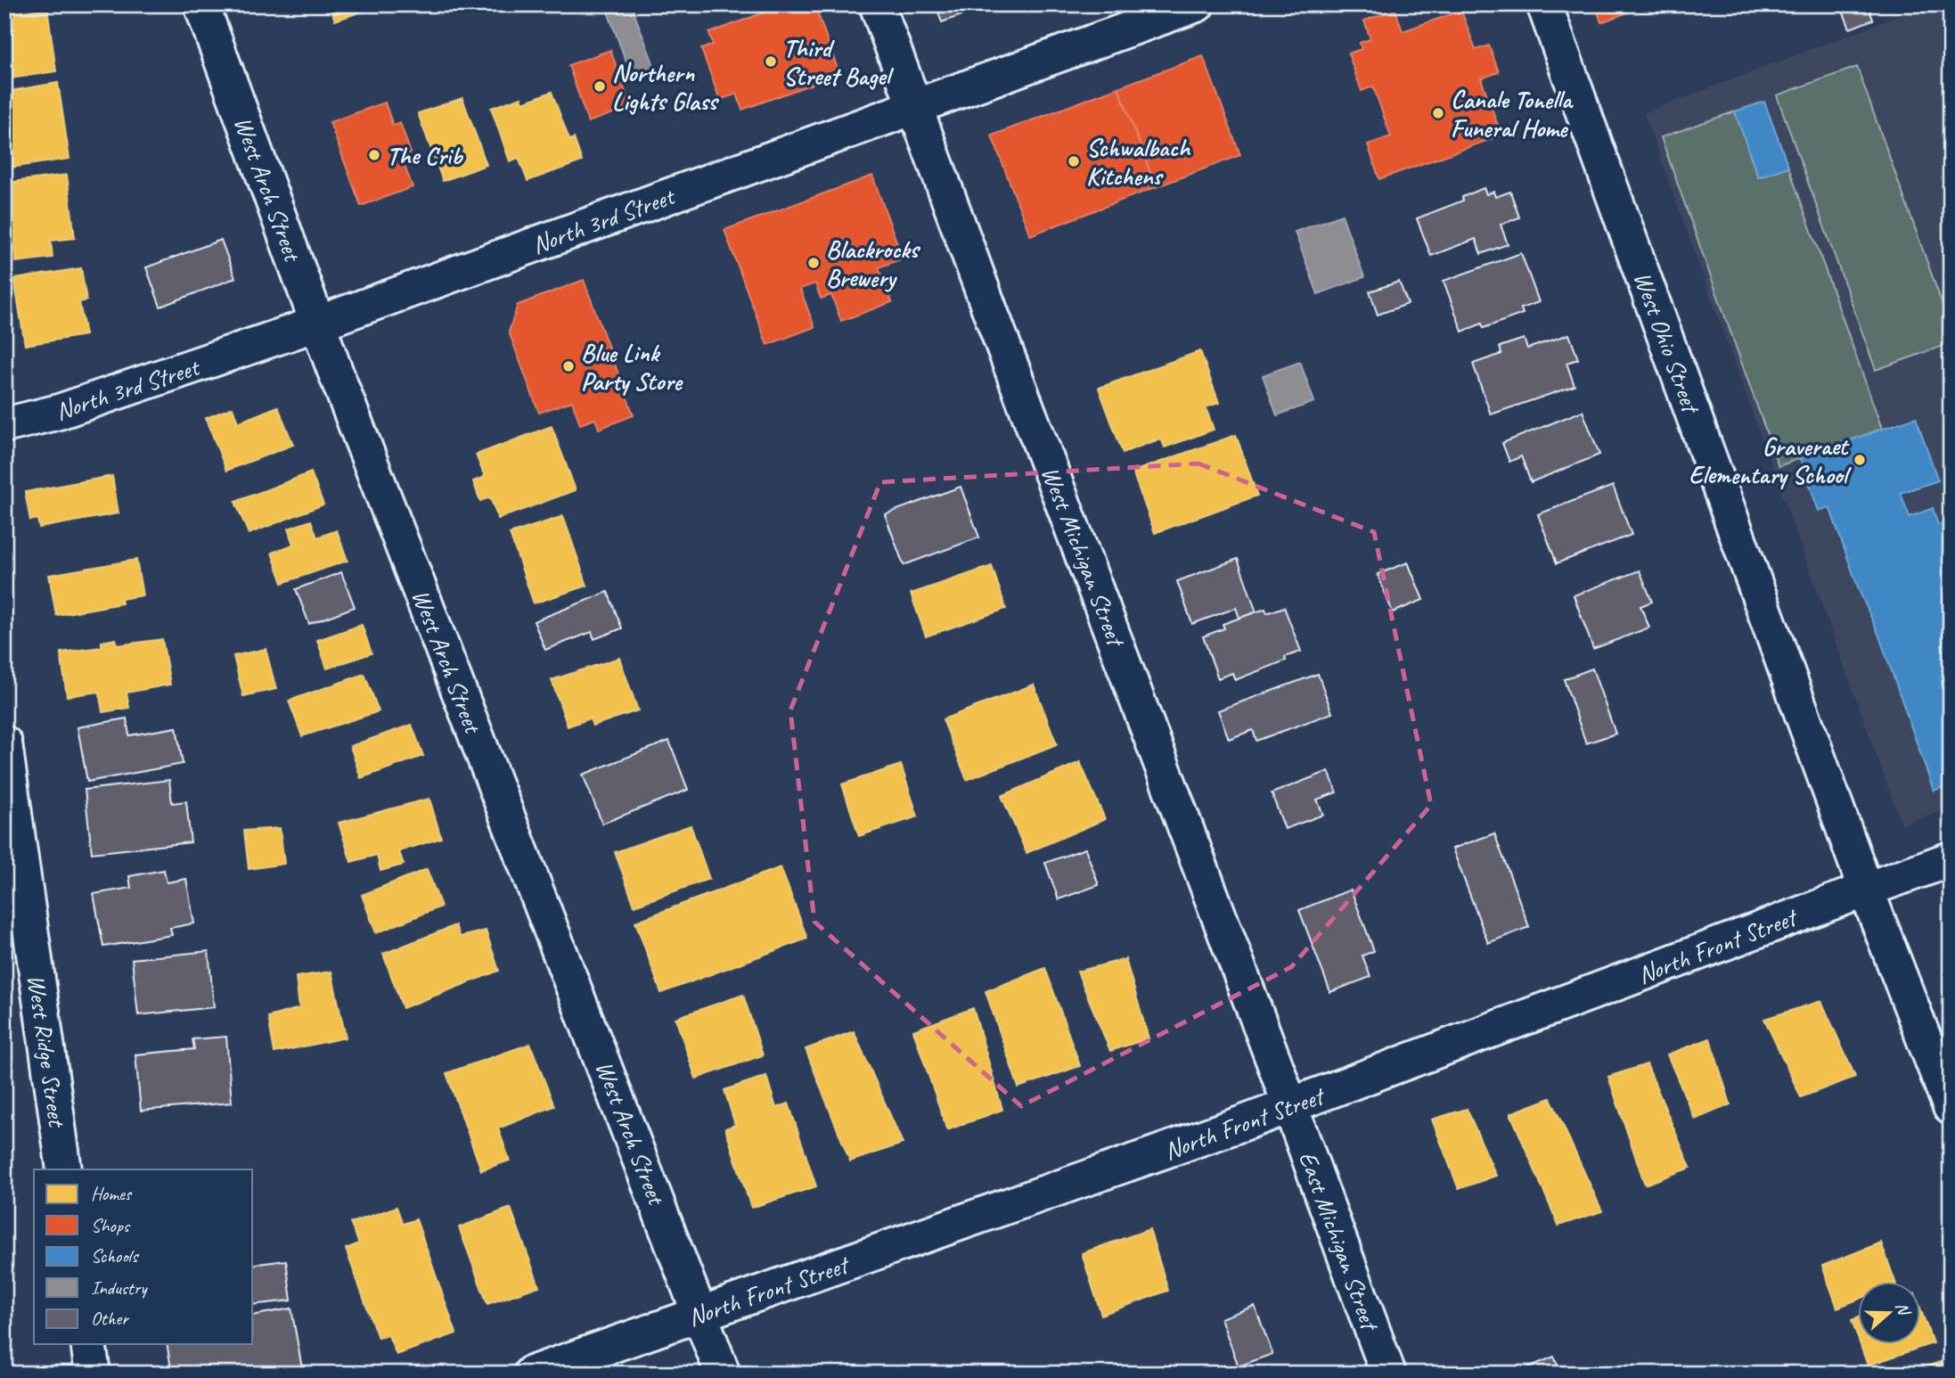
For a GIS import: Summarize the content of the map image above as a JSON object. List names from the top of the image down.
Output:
{
  "streets": {
    "street": [
      "West Arch Street",
      "North 3rd Street",
      "West Ohio Street",
      "West Michigan Street",
      "North Front Street",
      "West Ridge Street",
      "East Michigan Street"
    ]
  },
  "crossings": [
    ["West Arch Street", "North 3rd Street"],
    ["West Arch Street", "North Front Street"],
    ["North 3rd Street", "West Michigan Street"],
    ["West Ohio Street", "North Front Street"],
    ["West Michigan Street", "North Front Street"],
    ["West Michigan Street", "East Michigan Street"],
    ["North Front Street", "East Michigan Street"]
  ],
  "places": [
    "Third Street Bagel",
    "Northern Lights Glass",
    "Canale Tonella Funeral Home",
    "The Crib",
    "Schwalbach Kitchens",
    "Blackrocks Brewery",
    "Blue Link Party Store",
    "Graveraet Elementary School"
  ],
  "legend": [
    "Homes",
    "Shops",
    "Schools",
    "Industry",
    "Other"
  ],
  "north": "right"
}
